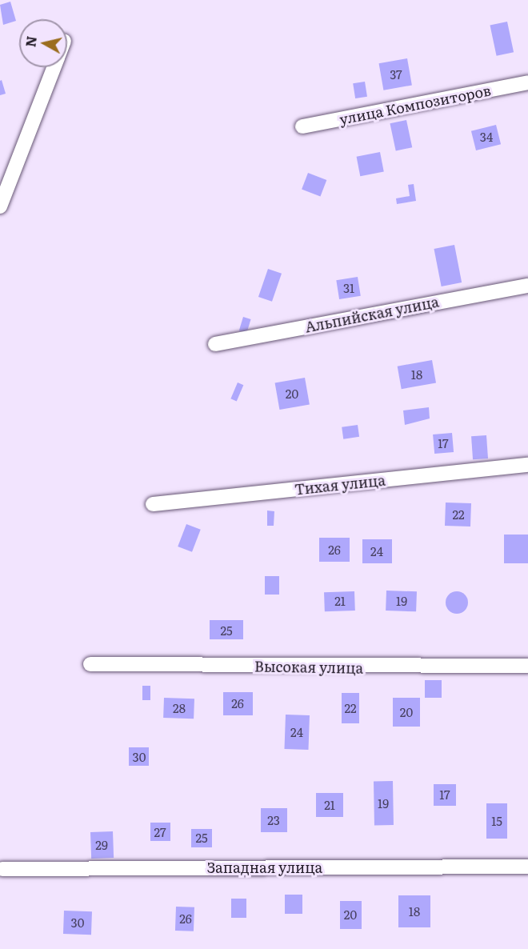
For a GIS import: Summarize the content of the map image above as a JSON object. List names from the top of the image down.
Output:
{
  "streets": {
    "street": [
      "улица Композиторов",
      "Альпийская улица",
      "Тихая улица",
      "Высокая улица",
      "Западная улица"
    ]
  },
  "house_numbers": [
    "37",
    "34",
    "31",
    "18",
    "20",
    "17",
    "22",
    "26",
    "24",
    "21",
    "19",
    "25",
    "26",
    "28",
    "22",
    "20",
    "24",
    "30",
    "17",
    "19",
    "21",
    "23",
    "15",
    "27",
    "25",
    "29",
    "18",
    "20",
    "26",
    "30"
  ],
  "north": "left"
}
